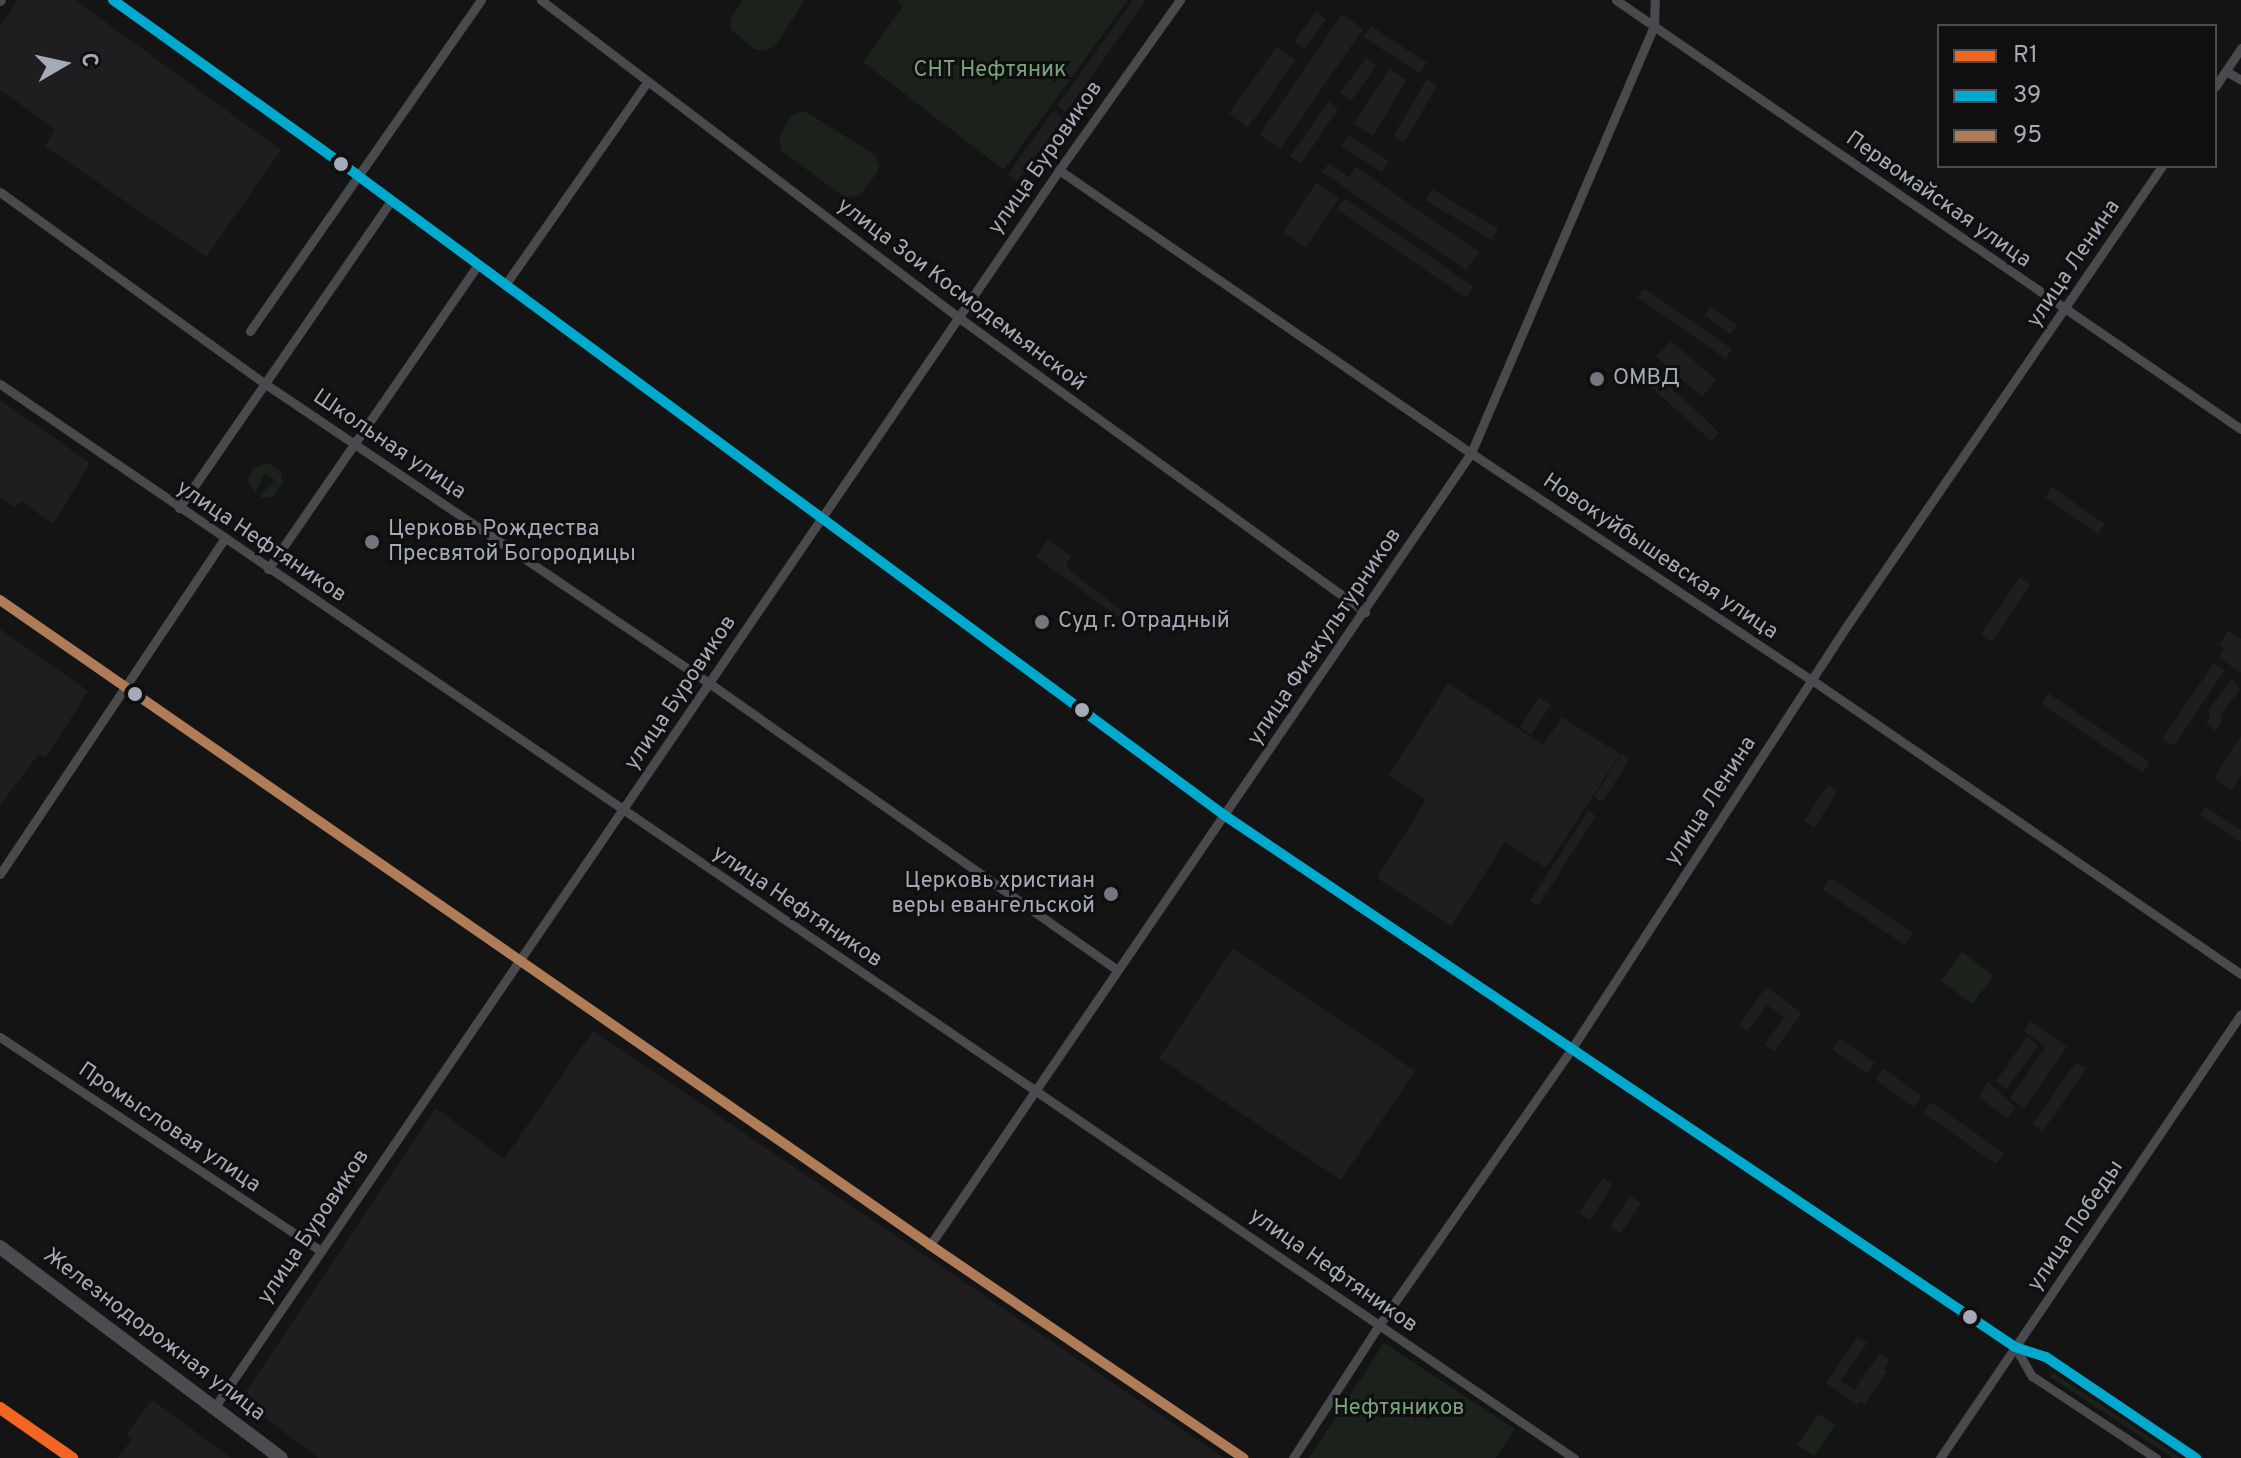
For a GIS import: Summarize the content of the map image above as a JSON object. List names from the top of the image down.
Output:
{
  "streets": {
    "main road": ["Железнодорожная улица"],
    "street": [
      "улица Буровиков",
      "Первомайская улица",
      "улица Ленина",
      "улица Зои Космодемьянской",
      "Школьная улица",
      "улица Нефтяников",
      "Новокуйбышевская улица",
      "улица Физкультурников",
      "Промысловая улица",
      "улица Победы"
    ]
  },
  "crossings": [
    ["улица Буровиков", "улица Зои Космодемьянской"],
    ["улица Буровиков", "Школьная улица"],
    ["улица Буровиков", "улица Нефтяников"],
    ["улица Буровиков", "Новокуйбышевская улица"],
    ["улица Буровиков", "Промысловая улица"],
    ["улица Буровиков", "Железнодорожная улица"],
    ["Первомайская улица", "улица Ленина"],
    ["Первомайская улица", "улица Физкультурников"],
    ["улица Ленина", "улица Нефтяников"],
    ["улица Ленина", "Новокуйбышевская улица"],
    ["улица Зои Космодемьянской", "улица Физкультурников"],
    ["Школьная улица", "улица Физкультурников"],
    ["улица Нефтяников", "улица Физкультурников"],
    ["Новокуйбышевская улица", "улица Физкультурников"]
  ],
  "parks": ["СНТ Нефтяник", "Нефтяников"],
  "places": [
    "ОМВД",
    "Церковь Рождества Пресвятой Богородицы",
    "Суд г. Отрадный",
    "Церковь христиан веры евангельской"
  ],
  "lines": ["transit line 39", "transit line 95", "transit line R1"],
  "legend": ["R1", "39", "95"],
  "north": "right"
}
